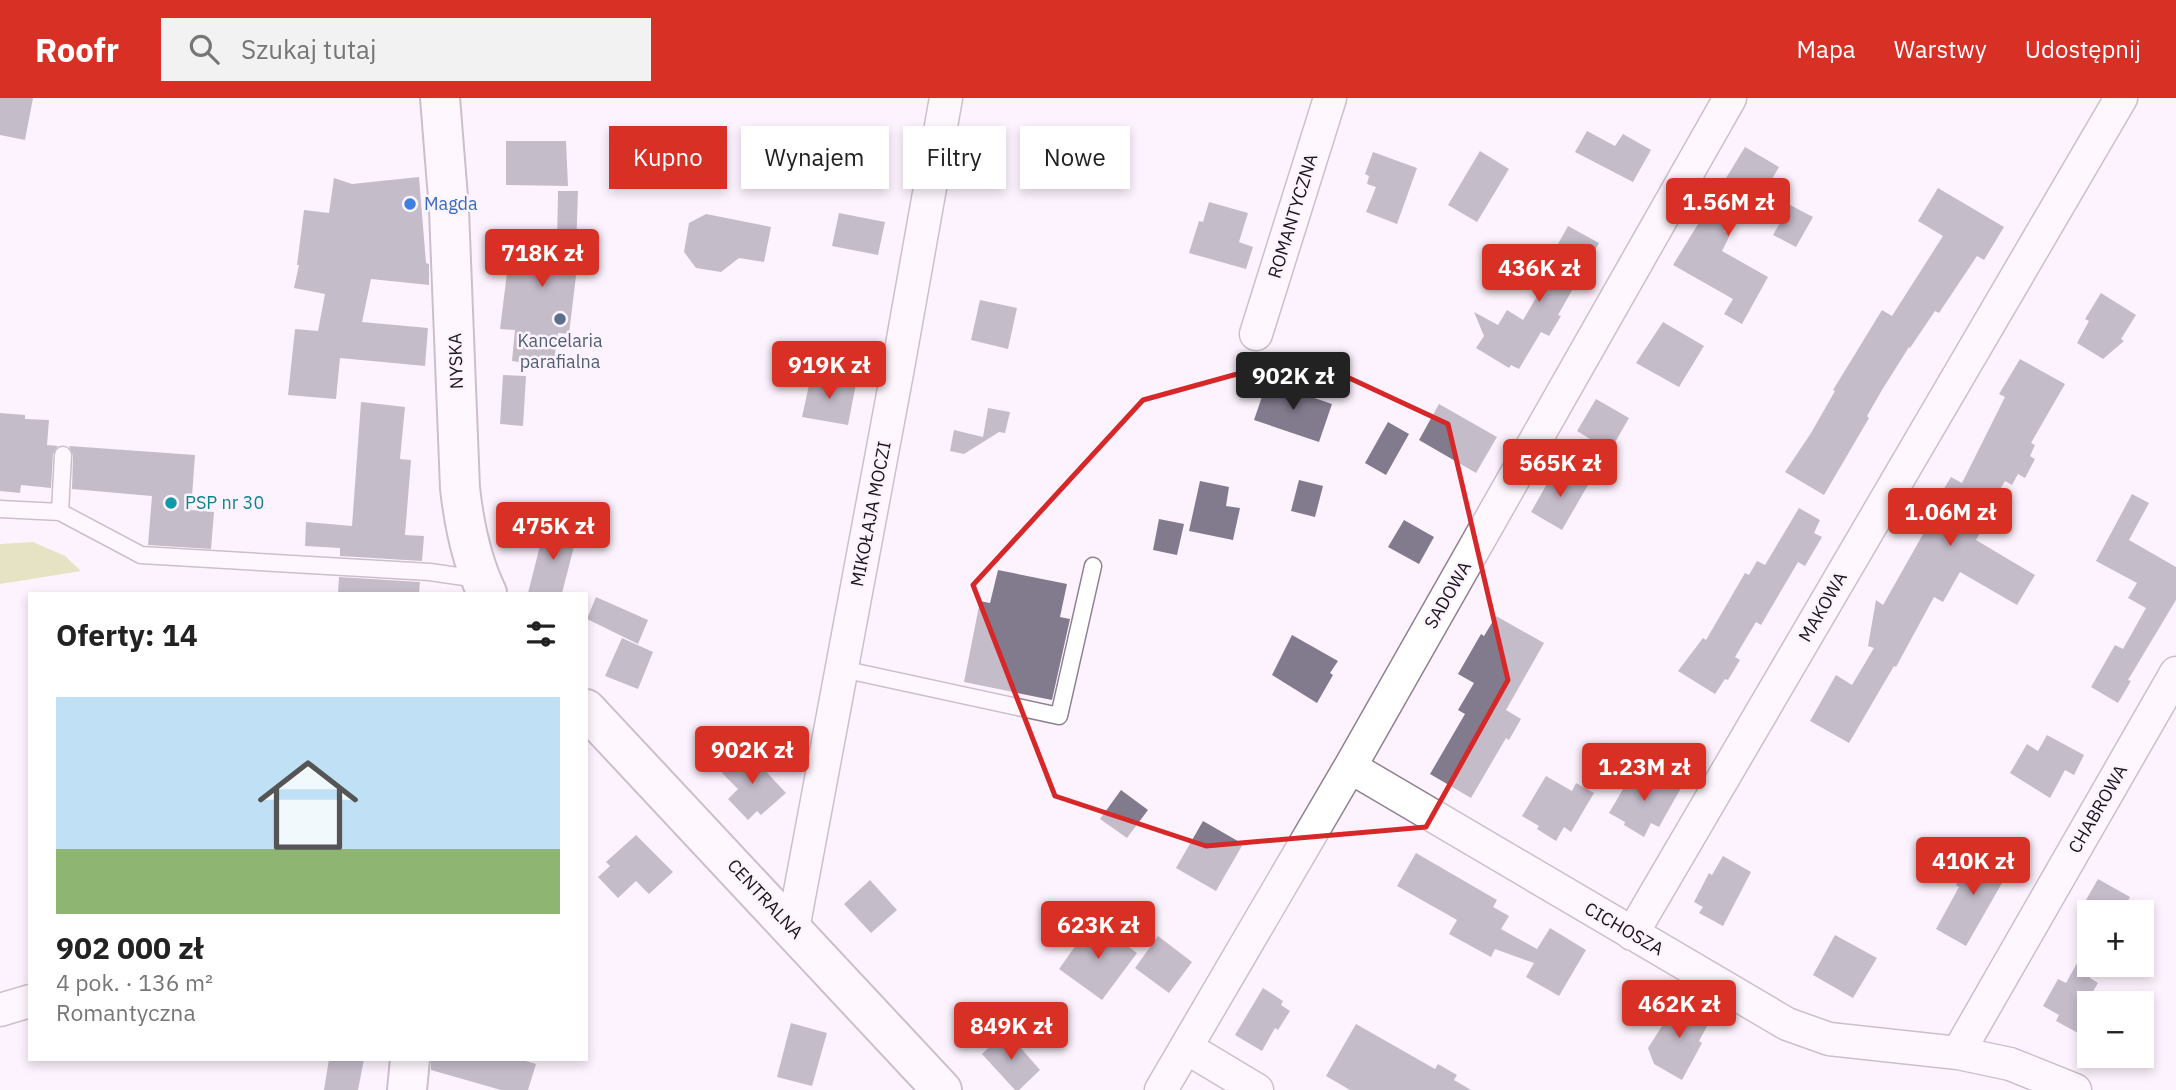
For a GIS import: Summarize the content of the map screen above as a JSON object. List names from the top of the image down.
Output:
{
  "streets": {
    "street": [
      "ROMANTYCZNA",
      "NYSKA",
      "MIKOŁAJA MOCZI",
      "SADOWA",
      "MAKOWA",
      "CHABROWA",
      "CENTRALNA",
      "CICHOSZA"
    ]
  },
  "crossings": [
    ["MIKOŁAJA MOCZI", "CENTRALNA"],
    ["SADOWA", "CICHOSZA"],
    ["MAKOWA", "CICHOSZA"],
    ["CHABROWA", "CICHOSZA"]
  ],
  "places": ["Magda", "Kancelaria parafialna", "PSP nr 30"],
  "page": {
    "header": "Roofr",
    "search": "Szukaj tutaj",
    "nav": ["Mapa", "Warstwy", "Udostępnij"],
    "chip": [
      "Kupno",
      "Wynajem",
      "Filtry",
      "Nowe"
    ],
    "price": [
      "1.56M zł",
      "718K zł",
      "436K zł",
      "919K zł",
      "902K zł",
      "565K zł",
      "1.06M zł",
      "475K zł",
      "902K zł",
      "1.23M zł",
      "410K zł",
      "623K zł",
      "462K zł",
      "849K zł"
    ],
    "heading": "Oferty: 14",
    "list": [
      {
        "name": "902 000 zł",
        "note": "4 pok. · 136 m² · Romantyczna"
      }
    ],
    "map_buttons": ["+", "−"]
  }
}
